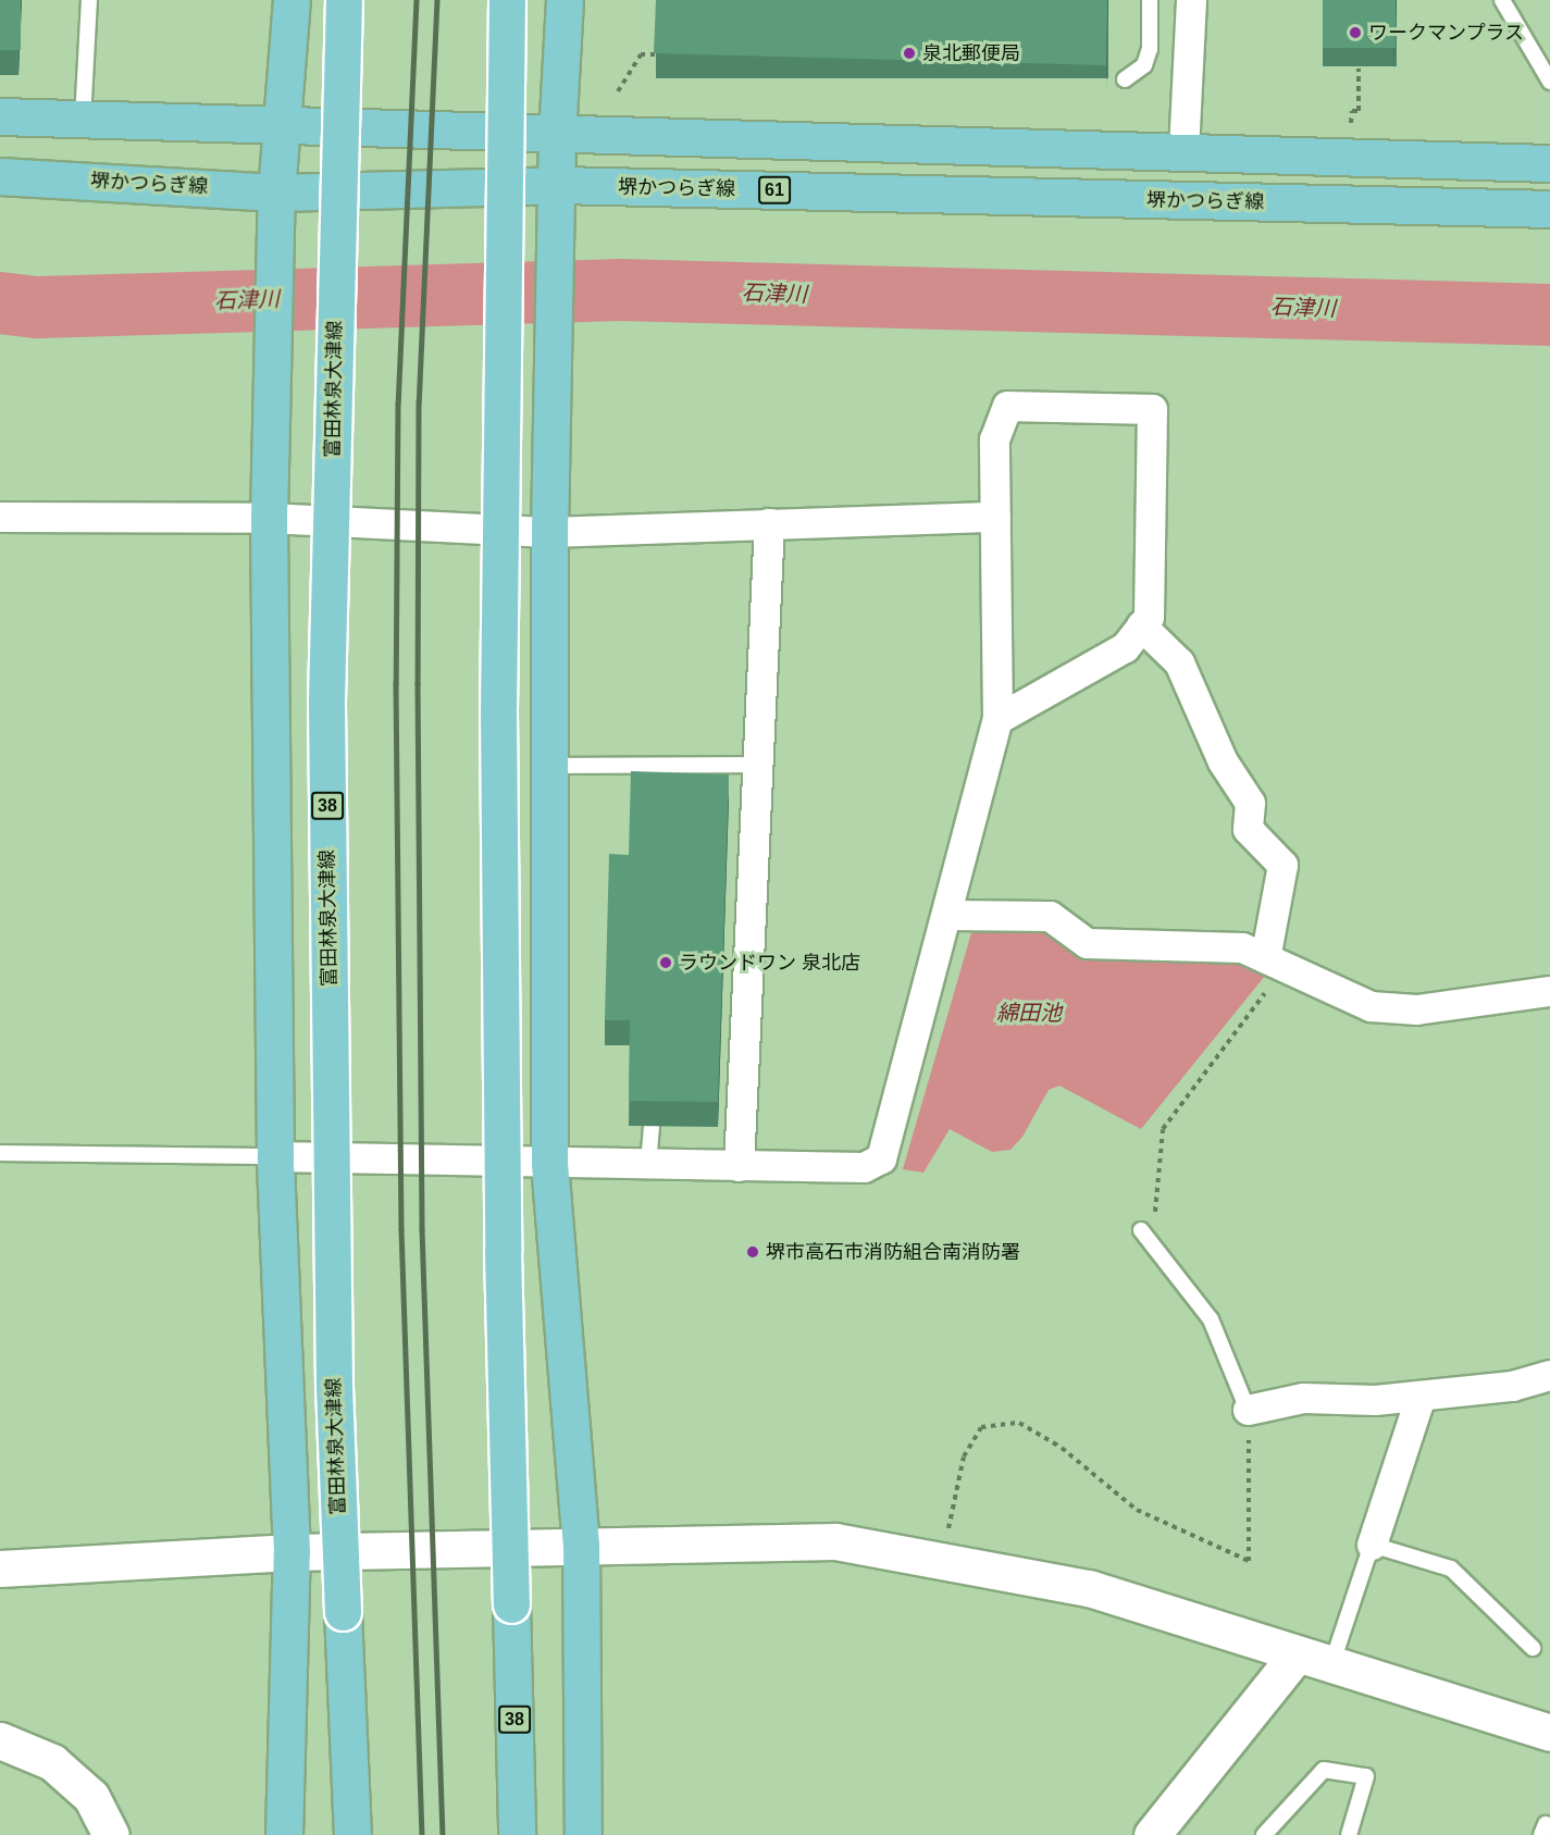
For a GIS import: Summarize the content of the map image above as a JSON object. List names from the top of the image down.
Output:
{
  "streets": {
    "main road": [
      "堺かつらぎ線",
      "61",
      "富田林泉大津線",
      "38"
    ]
  },
  "water": ["石津川", "綿田池"],
  "places": [
    "ワークマンプラス",
    "泉北郵便局",
    "ラウンドワン 泉北店",
    "堺市高石市消防組合南消防署"
  ]
}
